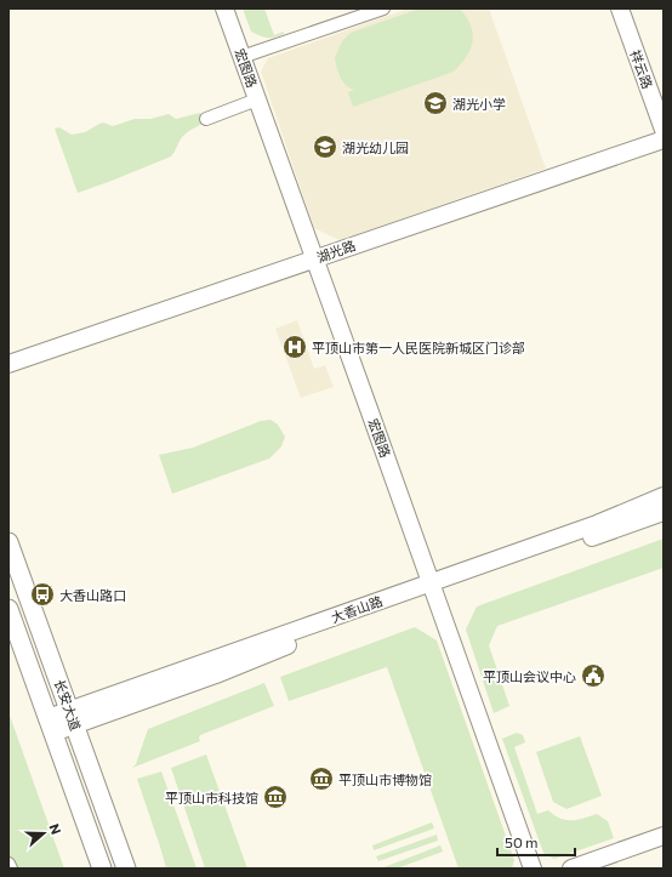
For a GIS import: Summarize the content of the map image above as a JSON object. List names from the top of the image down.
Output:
{
  "streets": {
    "main road": ["长安大道"],
    "street": [
      "宏图路",
      "祥云路",
      "湖光路",
      "大香山路"
    ]
  },
  "crossings": [
    ["宏图路", "湖光路"],
    ["宏图路", "大香山路"],
    ["大香山路", "长安大道"]
  ],
  "places": {
    "school or university": ["湖光小学", "湖光幼儿园"],
    "hospital": ["平顶山市第一人民医院新城区门诊部"],
    "bus stop": ["大香山路口"],
    "public building": ["平顶山会议中心"],
    "museum": ["平顶山市博物馆", "平顶山市科技馆"]
  },
  "scale_bar": "50 m",
  "north": "right"
}
